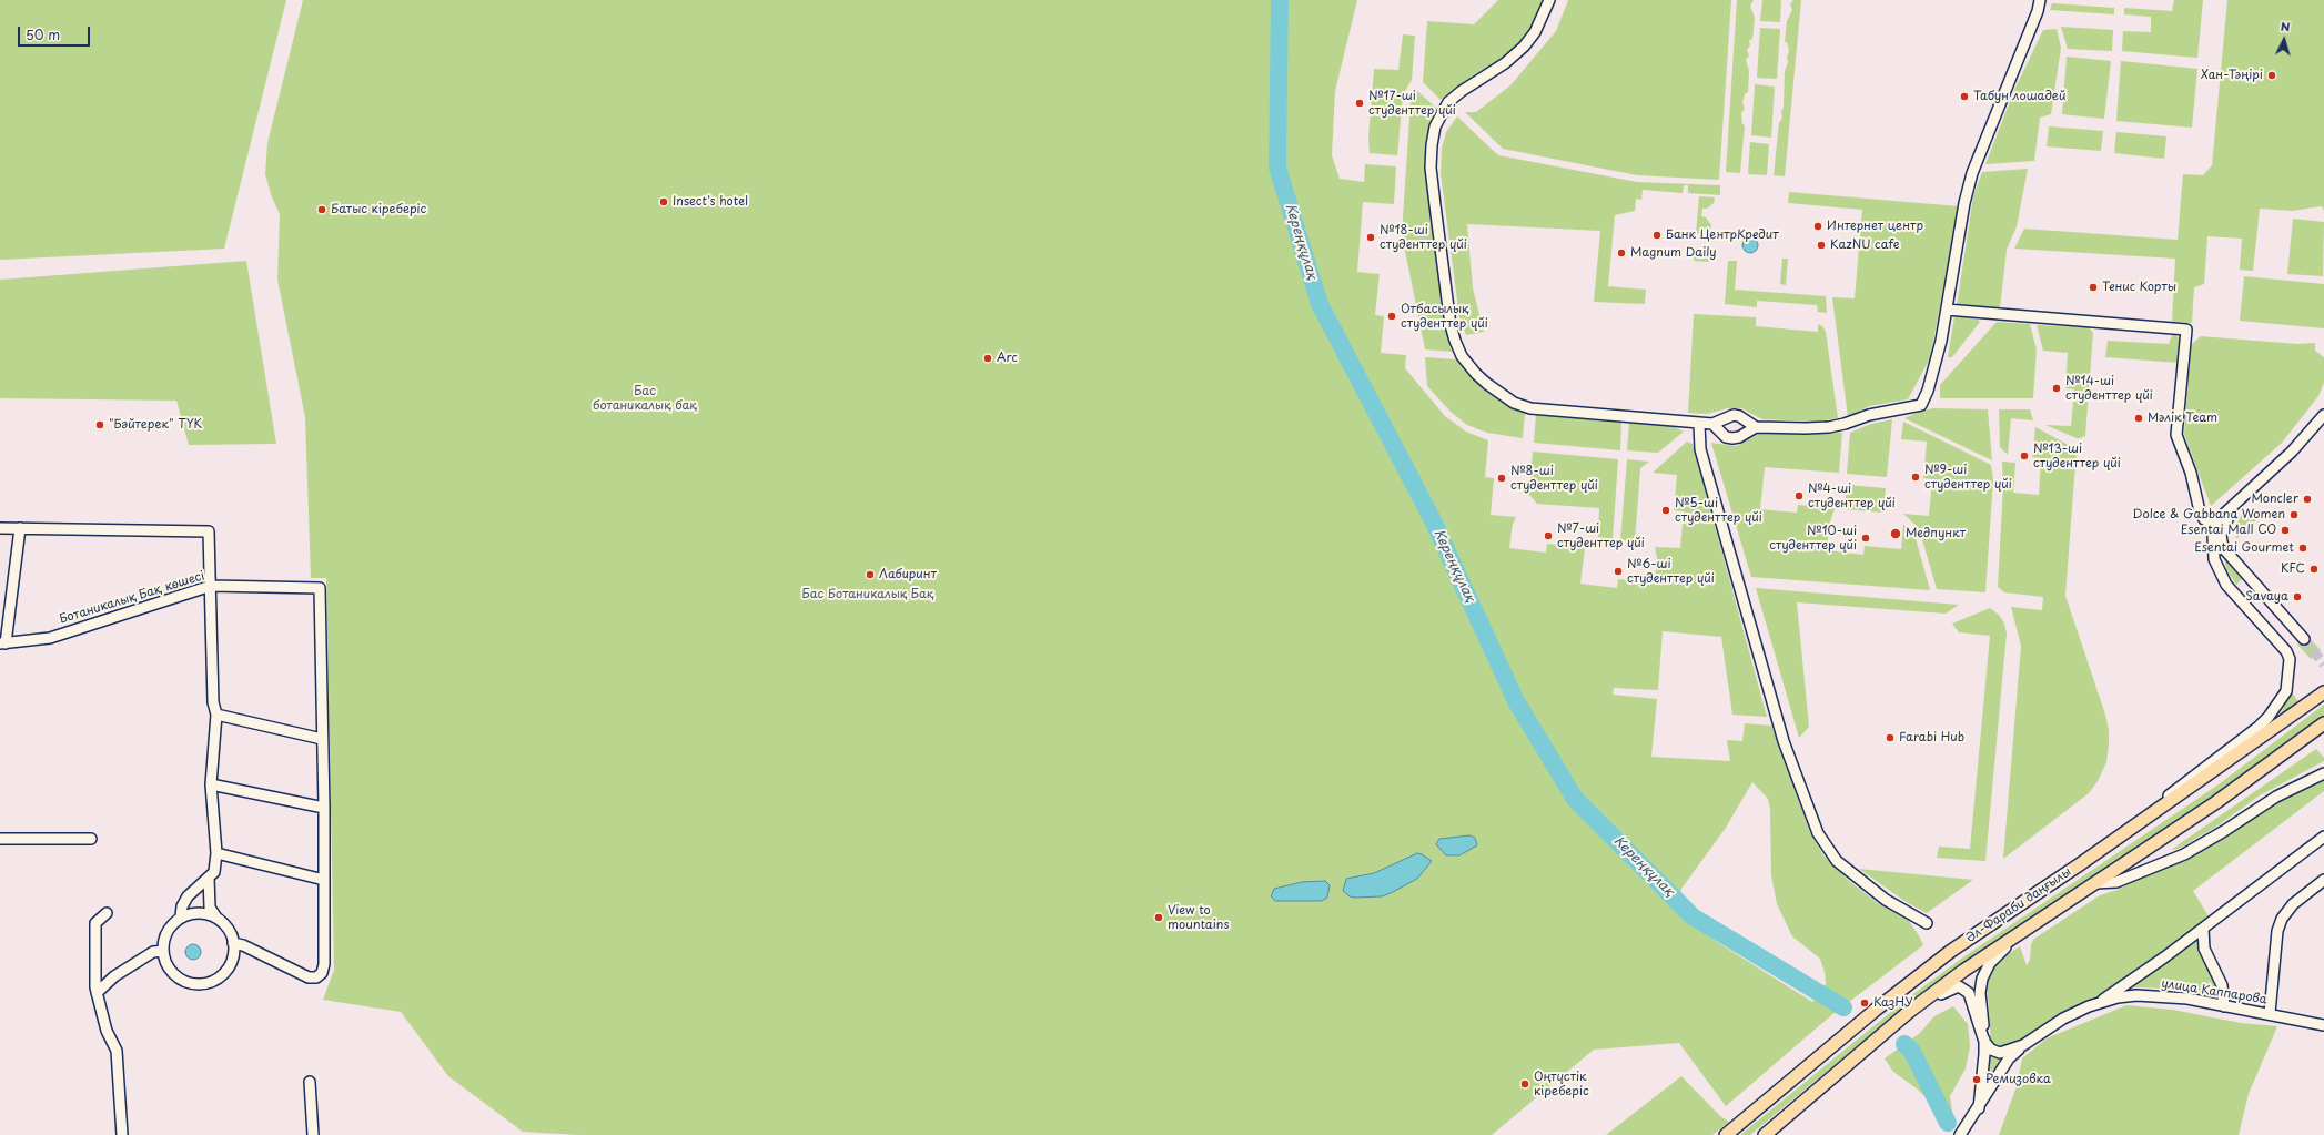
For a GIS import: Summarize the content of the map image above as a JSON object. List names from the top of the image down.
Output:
{
  "streets": {
    "main road": ["Әл-Фараби даңғылы"],
    "street": ["Ботаникалық Бақ көшесі", "улица Каппарова"]
  },
  "water": ["Кереңқұлақ"],
  "parks": ["Бас ботаникалық бақ", "Бас Ботаникалық Бақ"],
  "places": [
    "Хан-Тәңірі",
    "Табун лошадей",
    "№17-ші студенттер үйі",
    "Insect's hotel",
    "Батыс кіреберіс",
    "Интернет центр",
    "Банк ЦентрКредит",
    "№18-ші студенттер үйі",
    "KazNU cafe",
    "Magnum Daily",
    "Тенис Корты",
    "Отбасылық студенттер үйі",
    "Arc",
    "№14-ші студенттер үйі",
    "Мәлік Team",
    "\"Бәйтерек\" ТҮК",
    "№13-ші студенттер үйі",
    "№9-ші студенттер үйі",
    "№8-ші студенттер үйі",
    "№4-ші студенттер үйі",
    "Moncler",
    "№5-ші студенттер үйі",
    "Dolce & Gabbana Women",
    "Esentai Mall СО",
    "Медпункт",
    "№7-ші студенттер үйі",
    "№10-ші студенттер үйі",
    "Esentai Gourmet",
    "KFC",
    "№6-ші студенттер үйі",
    "Лабиринт",
    "Savaya",
    "Farabi Hub",
    "View to mountains",
    "КазНУ",
    "Ремизовка",
    "Оңтүстік кіреберіс"
  ],
  "scale_bar": "50 m",
  "north": "top"
}
